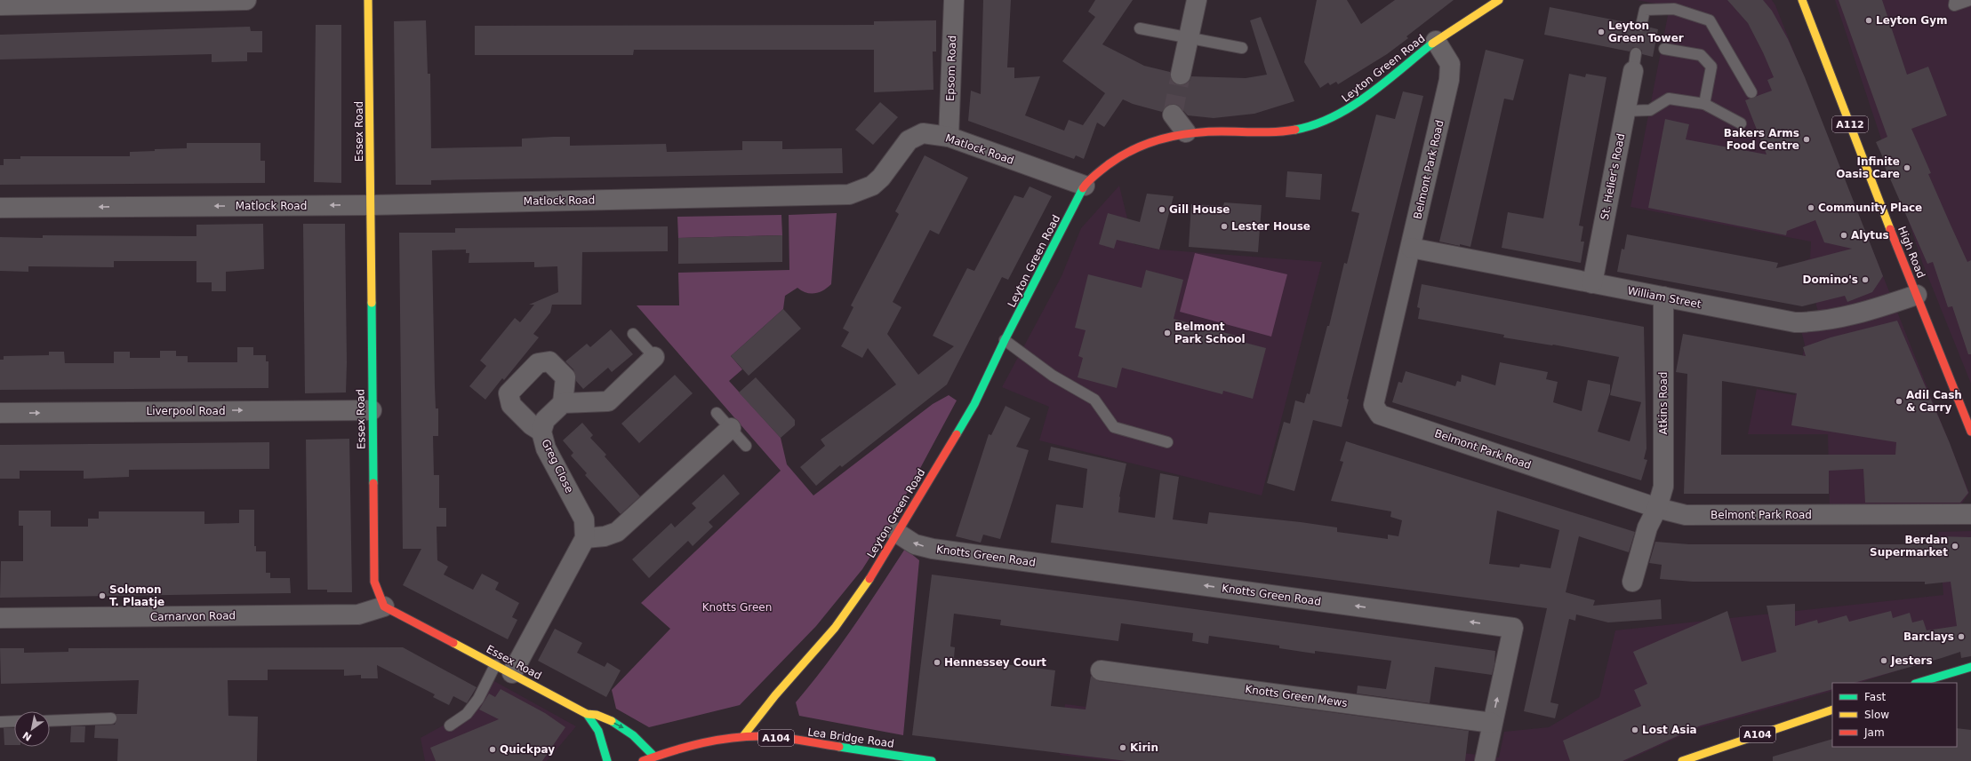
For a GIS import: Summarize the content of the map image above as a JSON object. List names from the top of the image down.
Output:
{
  "streets": {
    "main road": [
      "Leyton Green Road",
      "A112",
      "Essex Road",
      "High Road",
      "A104",
      "Lea Bridge Road"
    ],
    "street": [
      "Epsom Road",
      "Matlock Road",
      "Belmont Park Road",
      "St. Helier's Road",
      "William Street",
      "Atkins Road",
      "Liverpool Road",
      "Greg Close",
      "Knotts Green Road",
      "Carnarvon Road",
      "Knotts Green Mews"
    ]
  },
  "crossings": [
    ["Epsom Road", "Matlock Road"],
    ["Leyton Green Road", "Matlock Road"],
    ["Leyton Green Road", "Belmont Park Road"],
    ["Leyton Green Road", "Knotts Green Road"],
    ["Leyton Green Road", "Lea Bridge Road"],
    ["Essex Road", "Matlock Road"],
    ["Essex Road", "Liverpool Road"],
    ["Essex Road", "Carnarvon Road"],
    ["Essex Road", "Lea Bridge Road"],
    ["Belmont Park Road", "William Street"],
    ["Belmont Park Road", "Atkins Road"],
    ["St. Helier's Road", "William Street"],
    ["High Road", "William Street"],
    ["William Street", "Atkins Road"],
    ["Knotts Green Road", "Knotts Green Mews"]
  ],
  "one_way": ["Liverpool Road", "Knotts Green Road"],
  "parks": ["Knotts Green"],
  "places": [
    "Leyton Gym",
    "Leyton Green Tower",
    "Bakers Arms Food Centre",
    "Infinite Oasis Care",
    "Community Place",
    "Gill House",
    "Lester House",
    "Alytus",
    "Domino's",
    "Belmont Park School",
    "Adil Cash & Carry",
    "Berdan Supermarket",
    "Solomon T. Plaatje",
    "Barclays",
    "Jesters",
    "Hennessey Court",
    "Lost Asia",
    "Kirin",
    "Quickpay"
  ],
  "legend": ["Fast", "Slow", "Jam"],
  "north": "bottom left"
}
